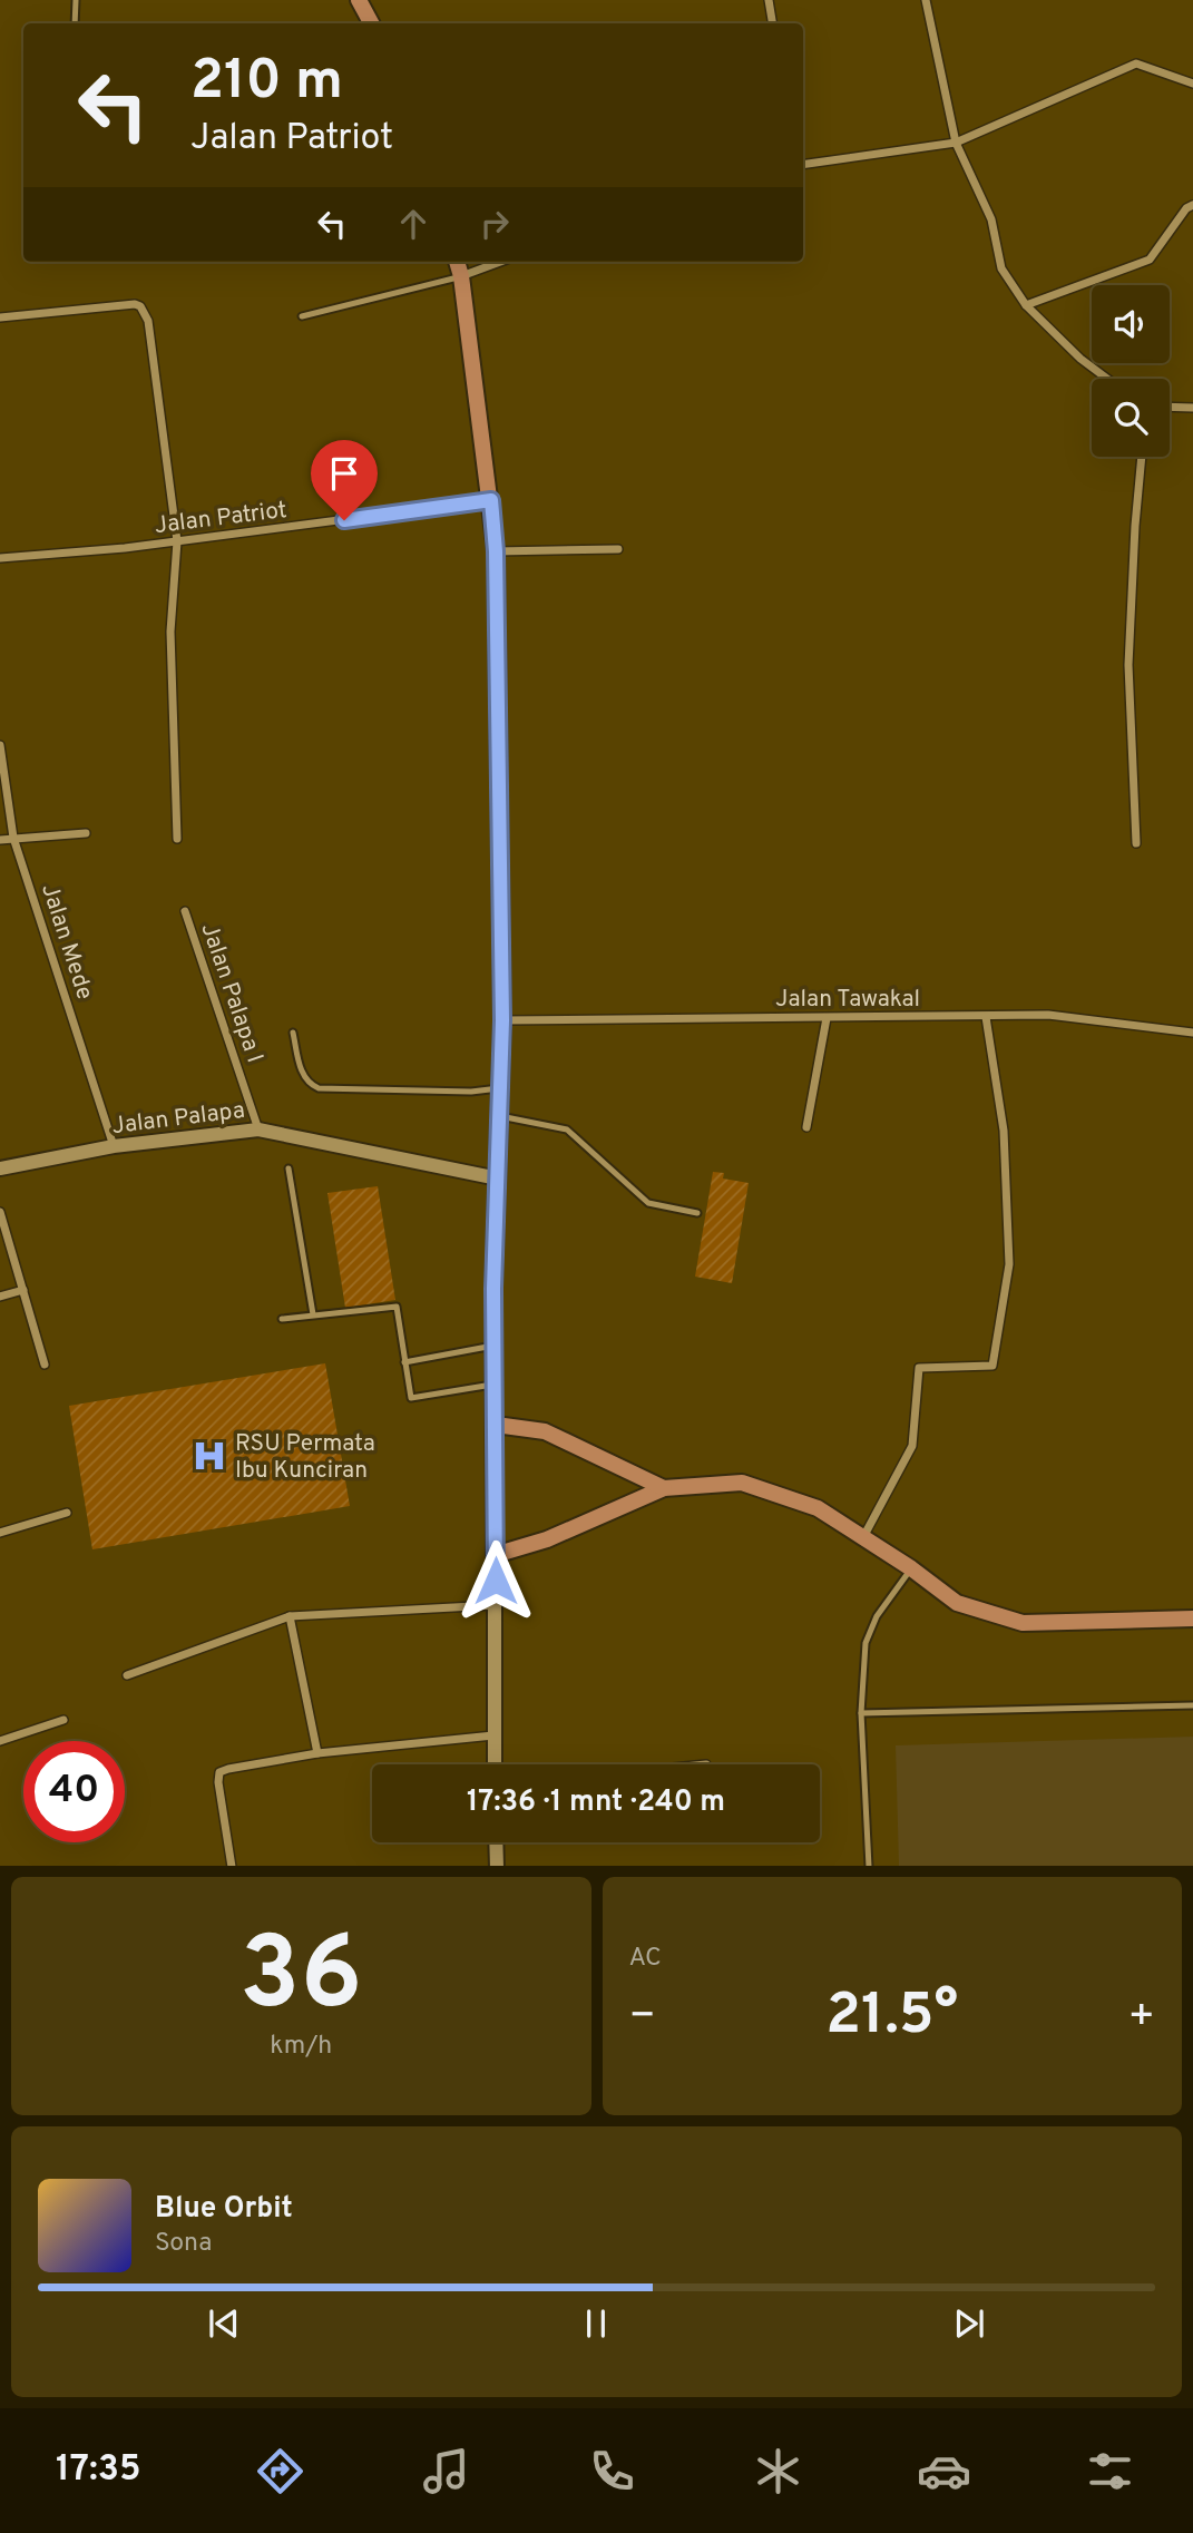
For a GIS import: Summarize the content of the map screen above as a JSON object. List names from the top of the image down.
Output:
{
  "streets": {
    "street": [
      "Jalan Patriot",
      "Jalan Mede",
      "Jalan Palapa I",
      "Jalan Tawakal",
      "Jalan Palapa"
    ]
  },
  "crossings": [
    ["Jalan Mede", "Jalan Palapa"],
    ["Jalan Palapa I", "Jalan Palapa"]
  ],
  "places": {
    "hospital": ["RSU Permata Ibu Kunciran"]
  },
  "page": {
    "turn": ["210 m", "Jalan Patriot"],
    "limit": "40",
    "trip": "17:36 · 1 mnt · 240 m",
    "tile": [
      ["36", "km/h"],
      "AC"
    ],
    "heat": ["−", "21.5°", "+"],
    "song": ["Blue Orbit", "Sona"],
    "tabs": "17:35"
  }
}
